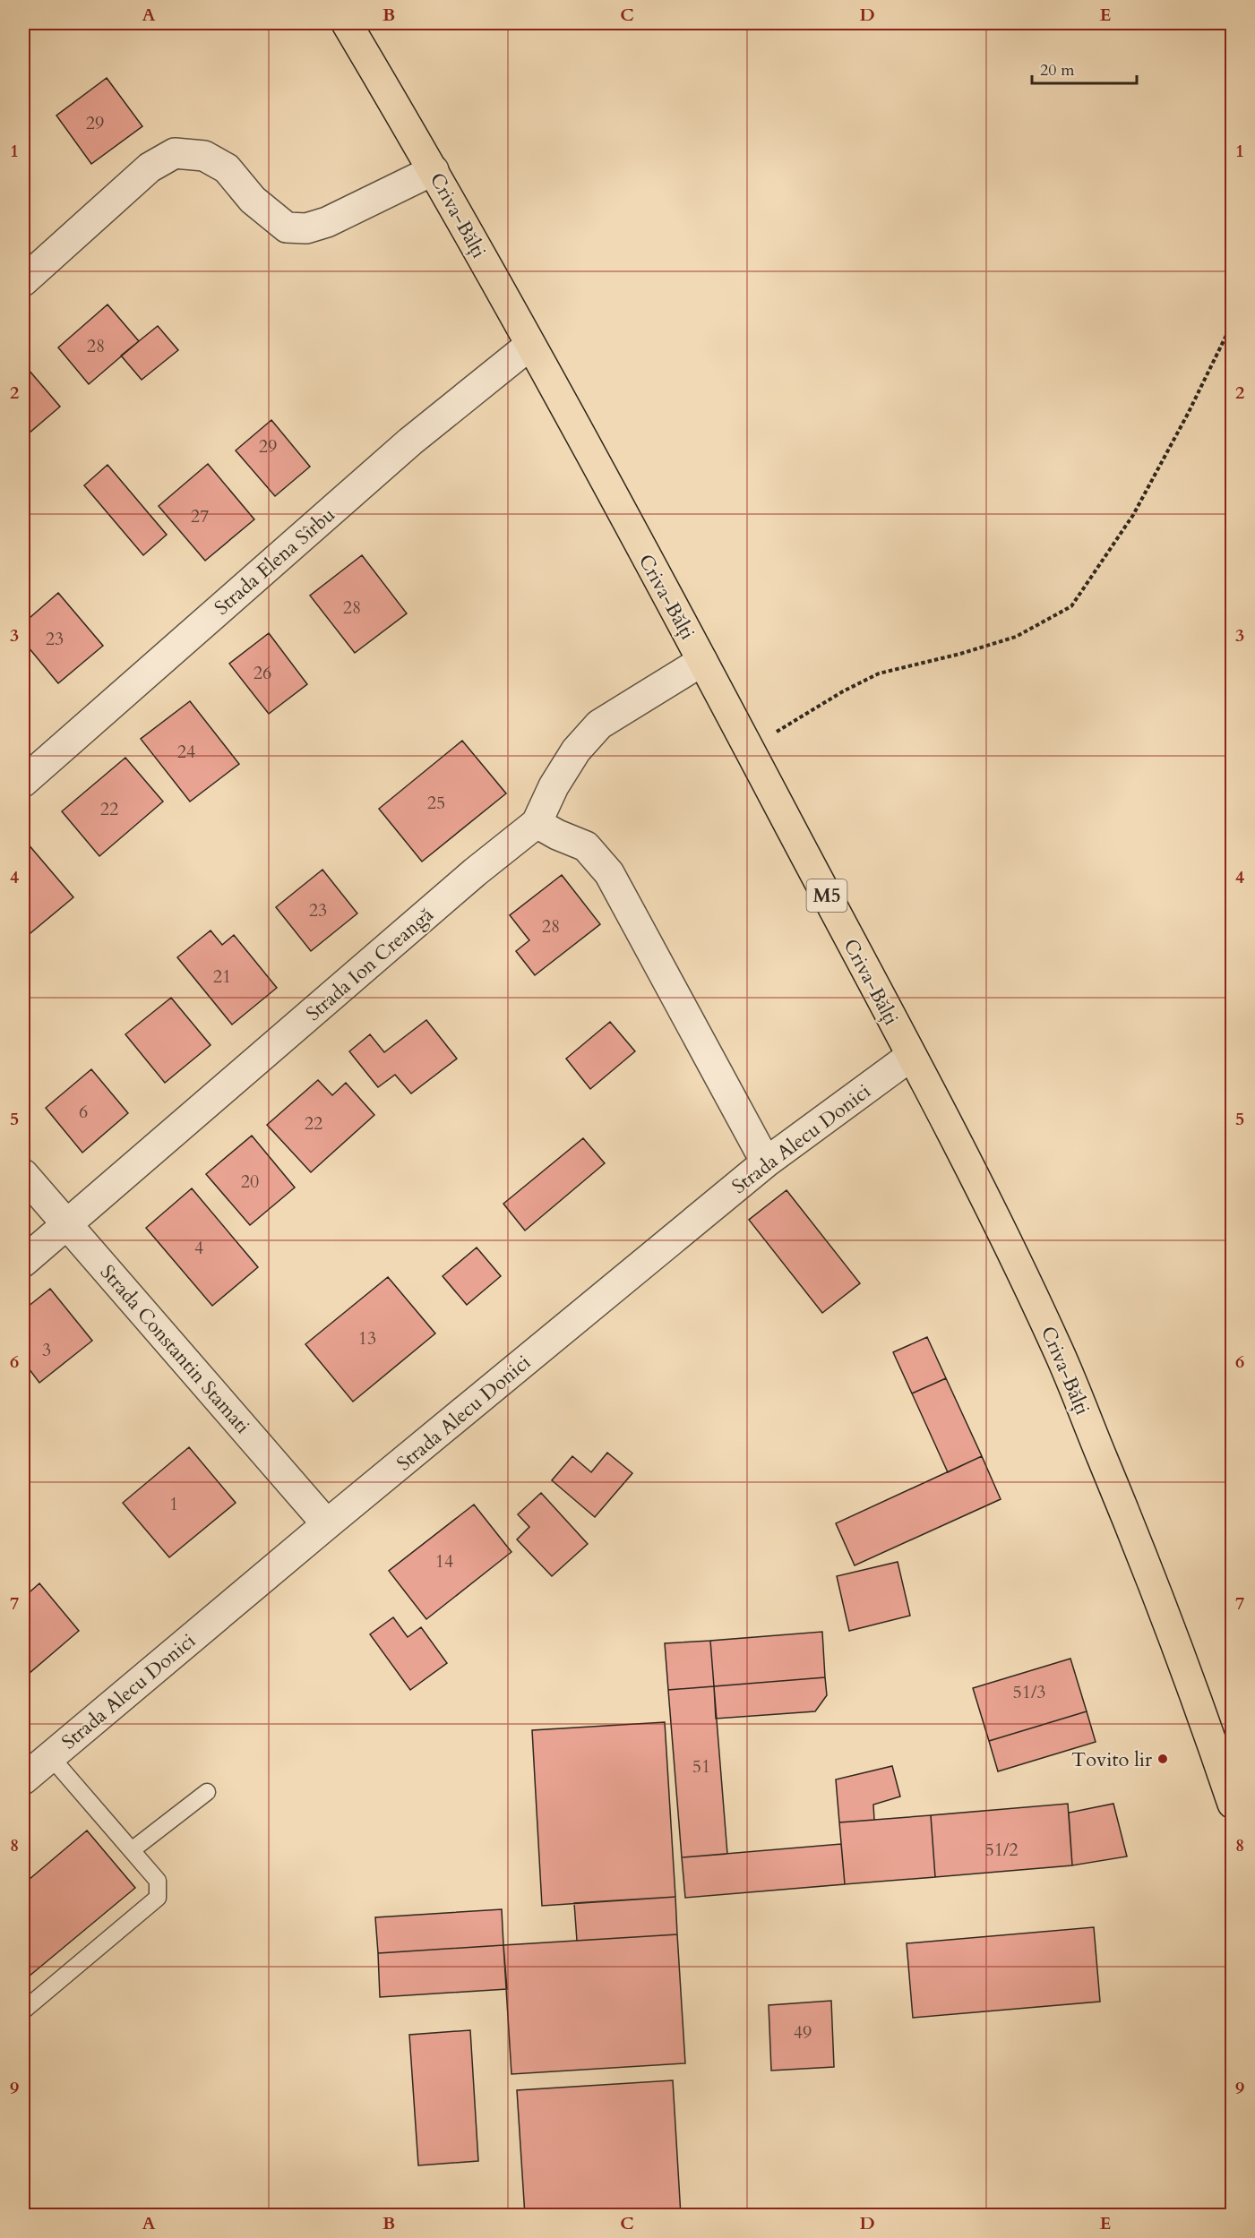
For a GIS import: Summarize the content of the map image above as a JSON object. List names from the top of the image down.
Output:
{
  "streets": {
    "highway": ["Criva-Bălți", "M5"],
    "street": [
      "Strada Elena Sîrbu",
      "Strada Ion Creangă",
      "Strada Alecu Donici",
      "Strada Constantin Stamati"
    ]
  },
  "crossings": [
    ["Criva-Bălți", "Strada Elena Sîrbu"],
    ["Criva-Bălți", "Strada Ion Creangă"],
    ["Criva-Bălți", "Strada Alecu Donici"],
    ["Strada Ion Creangă", "Strada Constantin Stamati"],
    ["Strada Alecu Donici", "Strada Constantin Stamati"]
  ],
  "places": ["Tovito lir"],
  "house_numbers": [
    "29",
    "28",
    "29",
    "27",
    "28",
    "23",
    "26",
    "24",
    "25",
    "22",
    "23",
    "28",
    "21",
    "6",
    "22",
    "20",
    "4",
    "13",
    "3",
    "1",
    "14",
    "51/3",
    "51",
    "51/2",
    "49"
  ],
  "scale_bar": "20 m",
  "grid": {
    "columns": [
      "A",
      "B",
      "C",
      "D",
      "E"
    ],
    "rows": [
      "1",
      "2",
      "3",
      "4",
      "5",
      "6",
      "7",
      "8",
      "9"
    ]
  }
}
